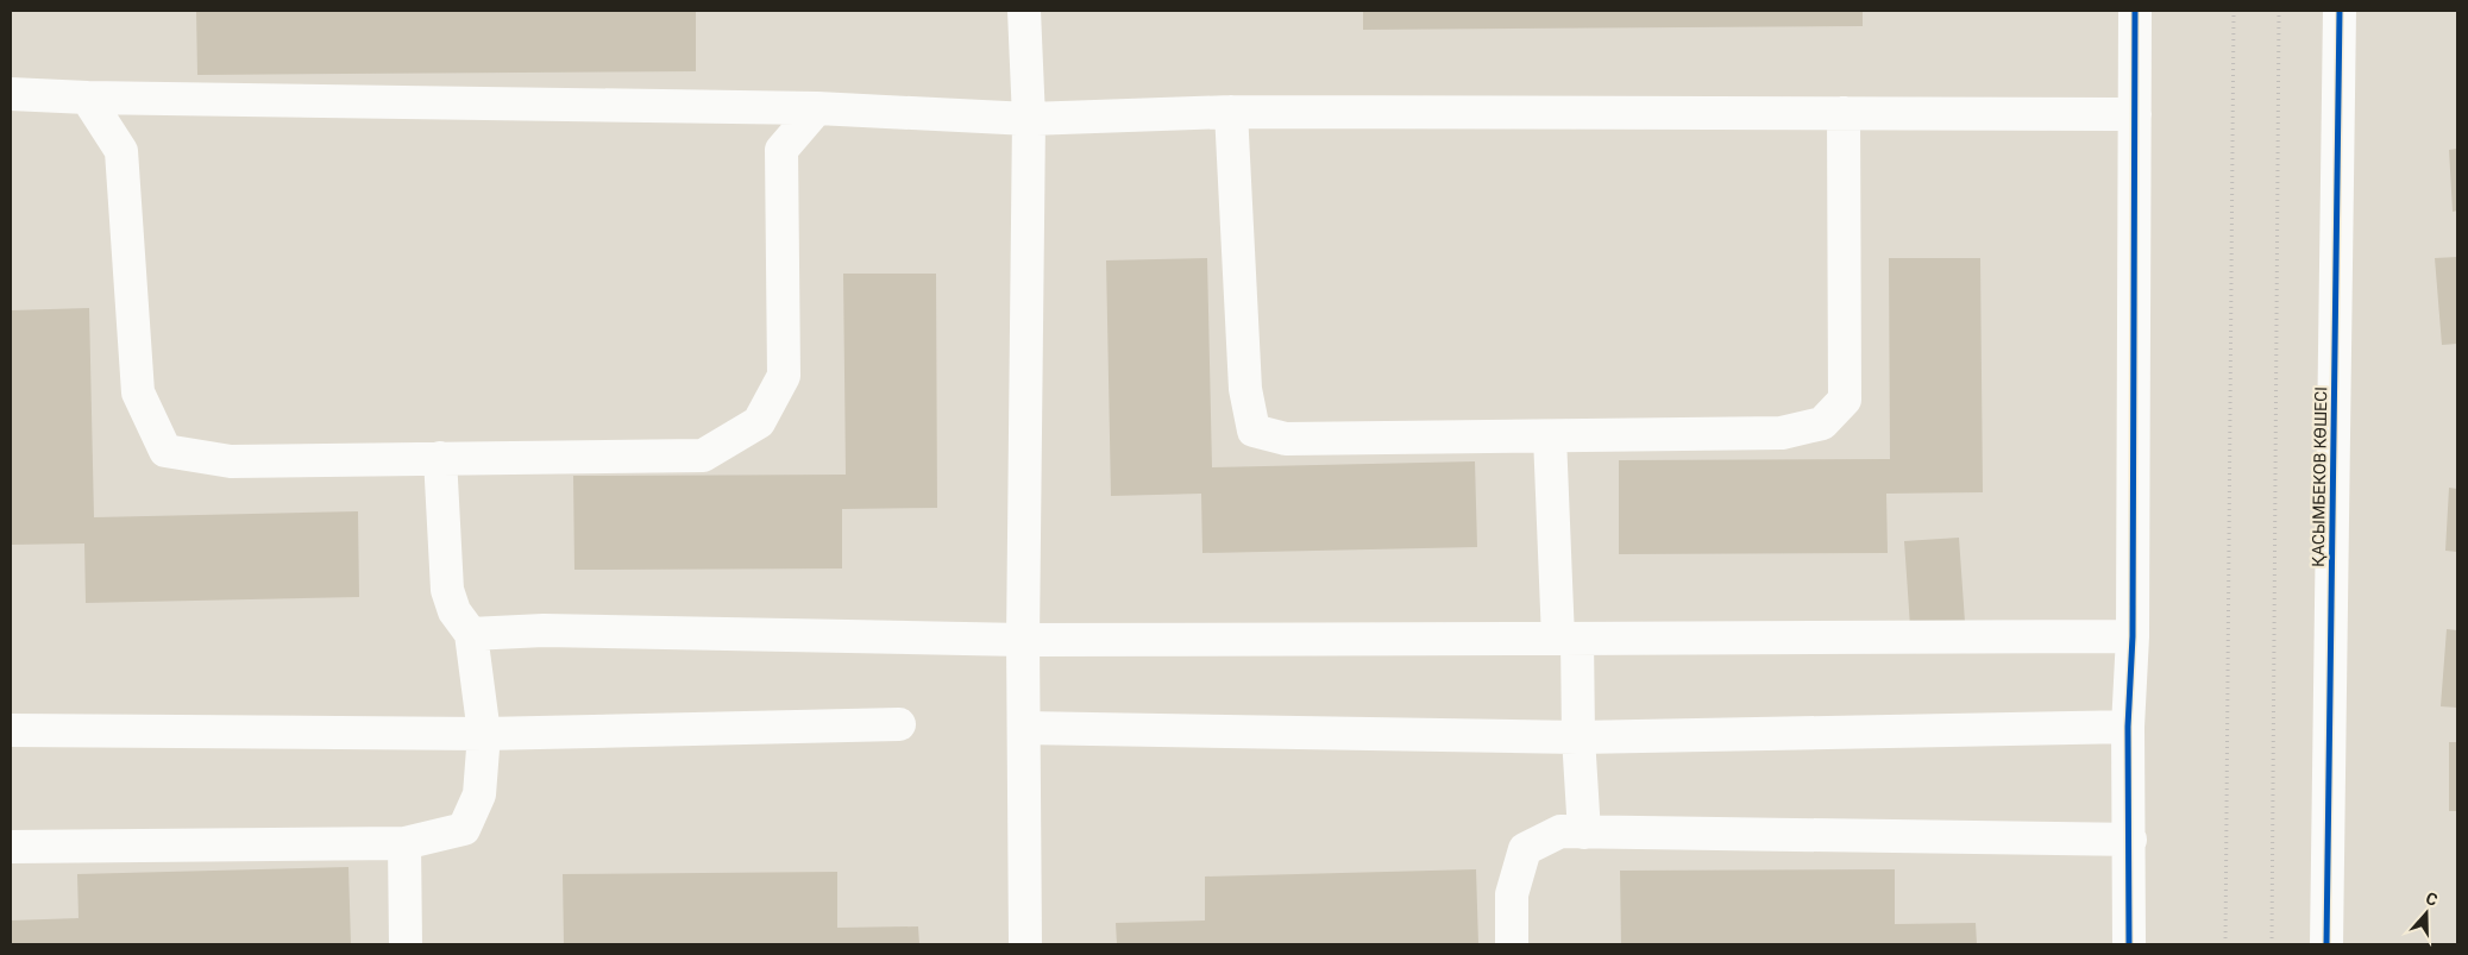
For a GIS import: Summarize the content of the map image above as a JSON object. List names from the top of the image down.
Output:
{
  "streets": {
    "street": ["ҚАСЫМБЕКОВ КӨШЕСІ"]
  },
  "north": "top"
}
